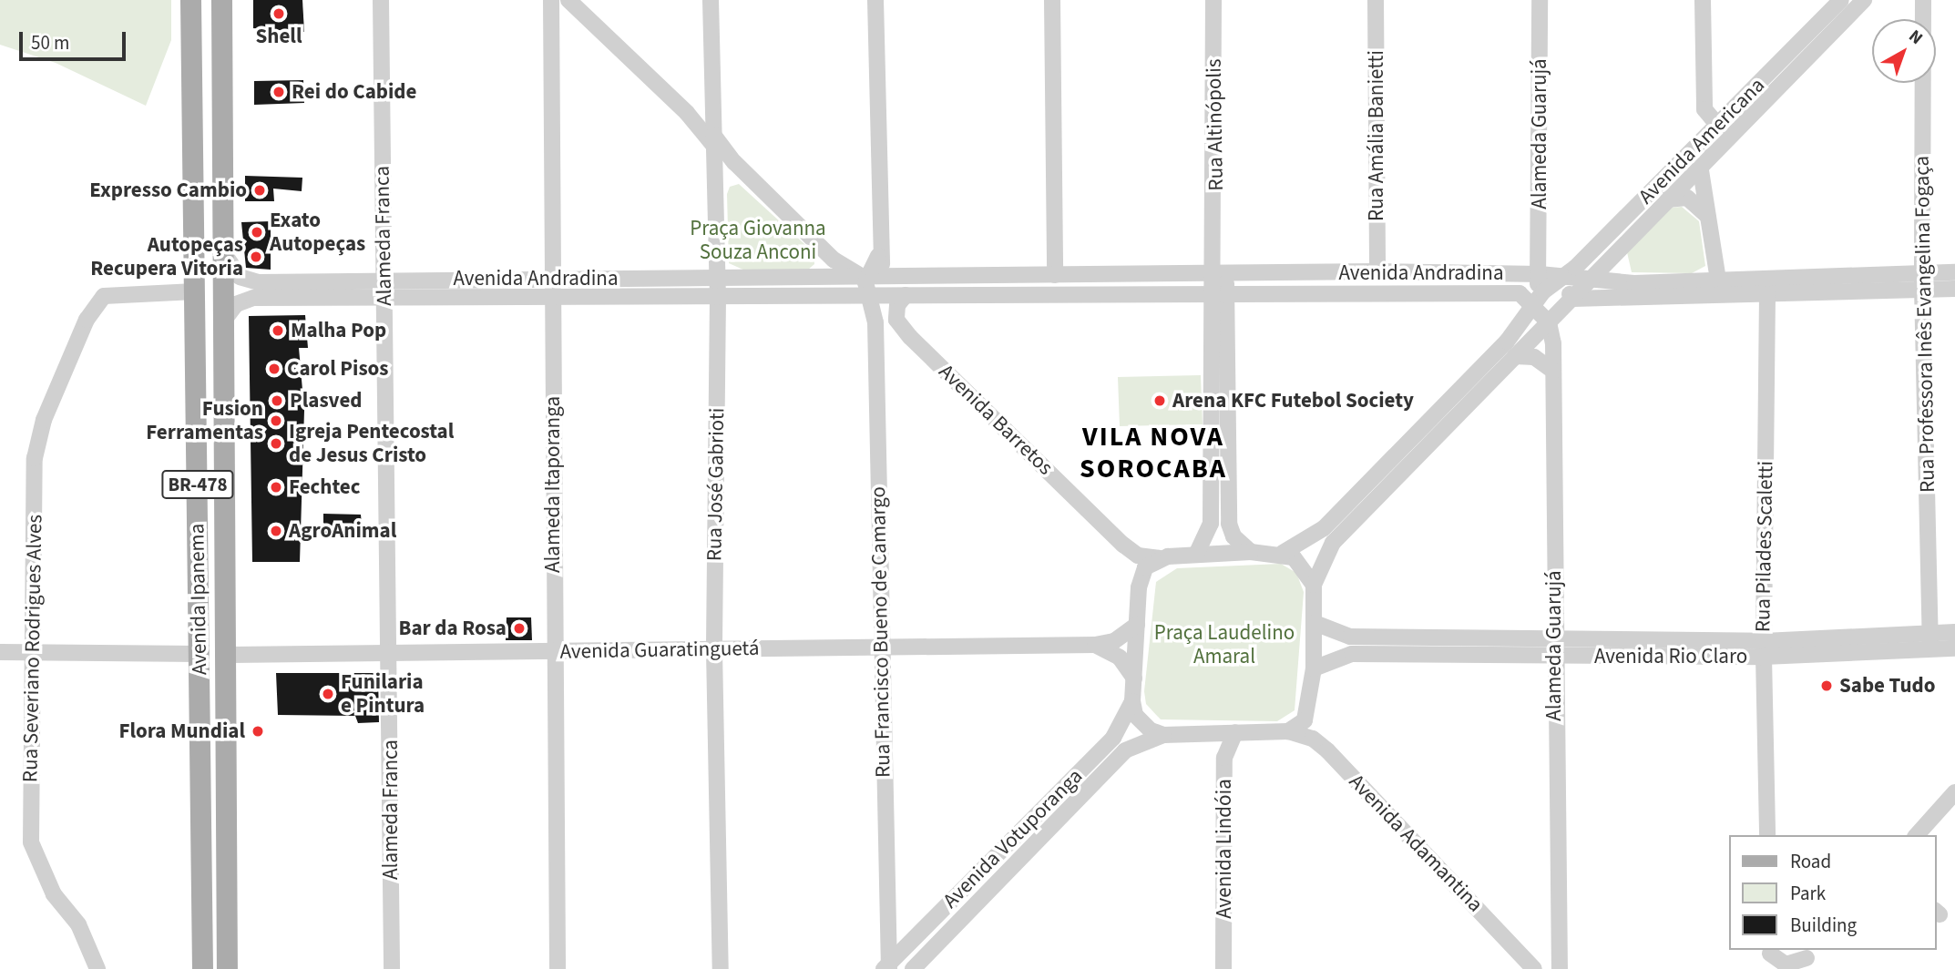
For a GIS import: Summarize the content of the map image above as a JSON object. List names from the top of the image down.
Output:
{
  "streets": {
    "main road": ["BR-478", "Avenida Ipanema"],
    "street": [
      "Rua Altinópolis",
      "Alameda Guarujá",
      "Rua Amália Banietti",
      "Avenida Americana",
      "Alameda Franca",
      "Avenida Andradina",
      "Rua Professora Inês Evangelina Fogaça",
      "Avenida Barretos",
      "Alameda Itaporanga",
      "Rua José Gabrioti",
      "Rua Pilades Scaletti",
      "Rua Francisco Bueno de Camargo",
      "Rua Severiano Rodrigues Alves",
      "Avenida Guaratinguetá",
      "Avenida Rio Claro",
      "Avenida Votuporanga",
      "Avenida Adamantina",
      "Avenida Lindóia"
    ]
  },
  "crossings": [
    ["Rua Altinópolis", "Avenida Americana"],
    ["Rua Altinópolis", "Avenida Andradina"],
    ["Rua Altinópolis", "Avenida Barretos"],
    ["Rua Altinópolis", "Avenida Guaratinguetá"],
    ["Rua Altinópolis", "Avenida Rio Claro"],
    ["Rua Altinópolis", "Avenida Votuporanga"],
    ["Rua Altinópolis", "Avenida Adamantina"],
    ["Rua Altinópolis", "Avenida Lindóia"],
    ["Alameda Guarujá", "Avenida Americana"],
    ["Alameda Guarujá", "Avenida Andradina"],
    ["Alameda Guarujá", "Avenida Rio Claro"],
    ["Rua Amália Banietti", "Avenida Andradina"],
    ["Avenida Americana", "Avenida Andradina"],
    ["Avenida Americana", "Avenida Barretos"],
    ["Avenida Americana", "Avenida Guaratinguetá"],
    ["Avenida Americana", "Avenida Rio Claro"],
    ["Avenida Americana", "Avenida Votuporanga"],
    ["Avenida Americana", "Avenida Adamantina"],
    ["Avenida Americana", "Avenida Lindóia"],
    ["Alameda Franca", "Avenida Andradina"],
    ["Alameda Franca", "Avenida Guaratinguetá"],
    ["Avenida Andradina", "Rua Professora Inês Evangelina Fogaça"],
    ["Avenida Andradina", "Avenida Barretos"],
    ["Avenida Andradina", "Alameda Itaporanga"],
    ["Avenida Andradina", "Rua José Gabrioti"],
    ["Avenida Andradina", "Rua Pilades Scaletti"],
    ["Avenida Andradina", "Avenida Ipanema"],
    ["Avenida Andradina", "Rua Francisco Bueno de Camargo"],
    ["Rua Professora Inês Evangelina Fogaça", "Avenida Rio Claro"],
    ["Avenida Barretos", "Avenida Guaratinguetá"],
    ["Avenida Barretos", "Avenida Rio Claro"],
    ["Avenida Barretos", "Avenida Votuporanga"],
    ["Avenida Barretos", "Avenida Adamantina"],
    ["Avenida Barretos", "Avenida Lindóia"],
    ["Alameda Itaporanga", "Avenida Guaratinguetá"],
    ["Rua José Gabrioti", "Avenida Guaratinguetá"],
    ["Rua Pilades Scaletti", "Avenida Rio Claro"],
    ["Avenida Ipanema", "Rua Severiano Rodrigues Alves"],
    ["Avenida Ipanema", "Avenida Guaratinguetá"],
    ["Rua Francisco Bueno de Camargo", "Avenida Guaratinguetá"],
    ["Rua Francisco Bueno de Camargo", "Avenida Votuporanga"],
    ["Avenida Guaratinguetá", "Avenida Rio Claro"],
    ["Avenida Guaratinguetá", "Avenida Votuporanga"],
    ["Avenida Guaratinguetá", "Avenida Adamantina"],
    ["Avenida Guaratinguetá", "Avenida Lindóia"],
    ["Avenida Rio Claro", "Avenida Votuporanga"],
    ["Avenida Rio Claro", "Avenida Adamantina"],
    ["Avenida Rio Claro", "Avenida Lindóia"],
    ["Avenida Votuporanga", "Avenida Adamantina"],
    ["Avenida Votuporanga", "Avenida Lindóia"],
    ["Avenida Adamantina", "Avenida Lindóia"]
  ],
  "districts": ["VILA NOVA SOROCABA"],
  "parks": ["Praça Giovanna Souza Anconi", "Praça Laudelino Amaral"],
  "places": [
    "Shell",
    "Rei do Cabide",
    "Expresso Cambio",
    "Exato Autopeças",
    "Autopeças Recupera Vitoria",
    "Malha Pop",
    "Carol Pisos",
    "Plasved",
    "Arena KFC Futebol Society",
    "Fusion Ferramentas",
    "Igreja Pentecostal de Jesus Cristo",
    "Fechtec",
    "AgroAnimal",
    "Bar da Rosa",
    "Sabe Tudo",
    "Funilaria e Pintura",
    "Flora Mundial"
  ],
  "legend": ["Road", "Park", "Building"],
  "scale_bar": "50 m",
  "north": "top right"
}
